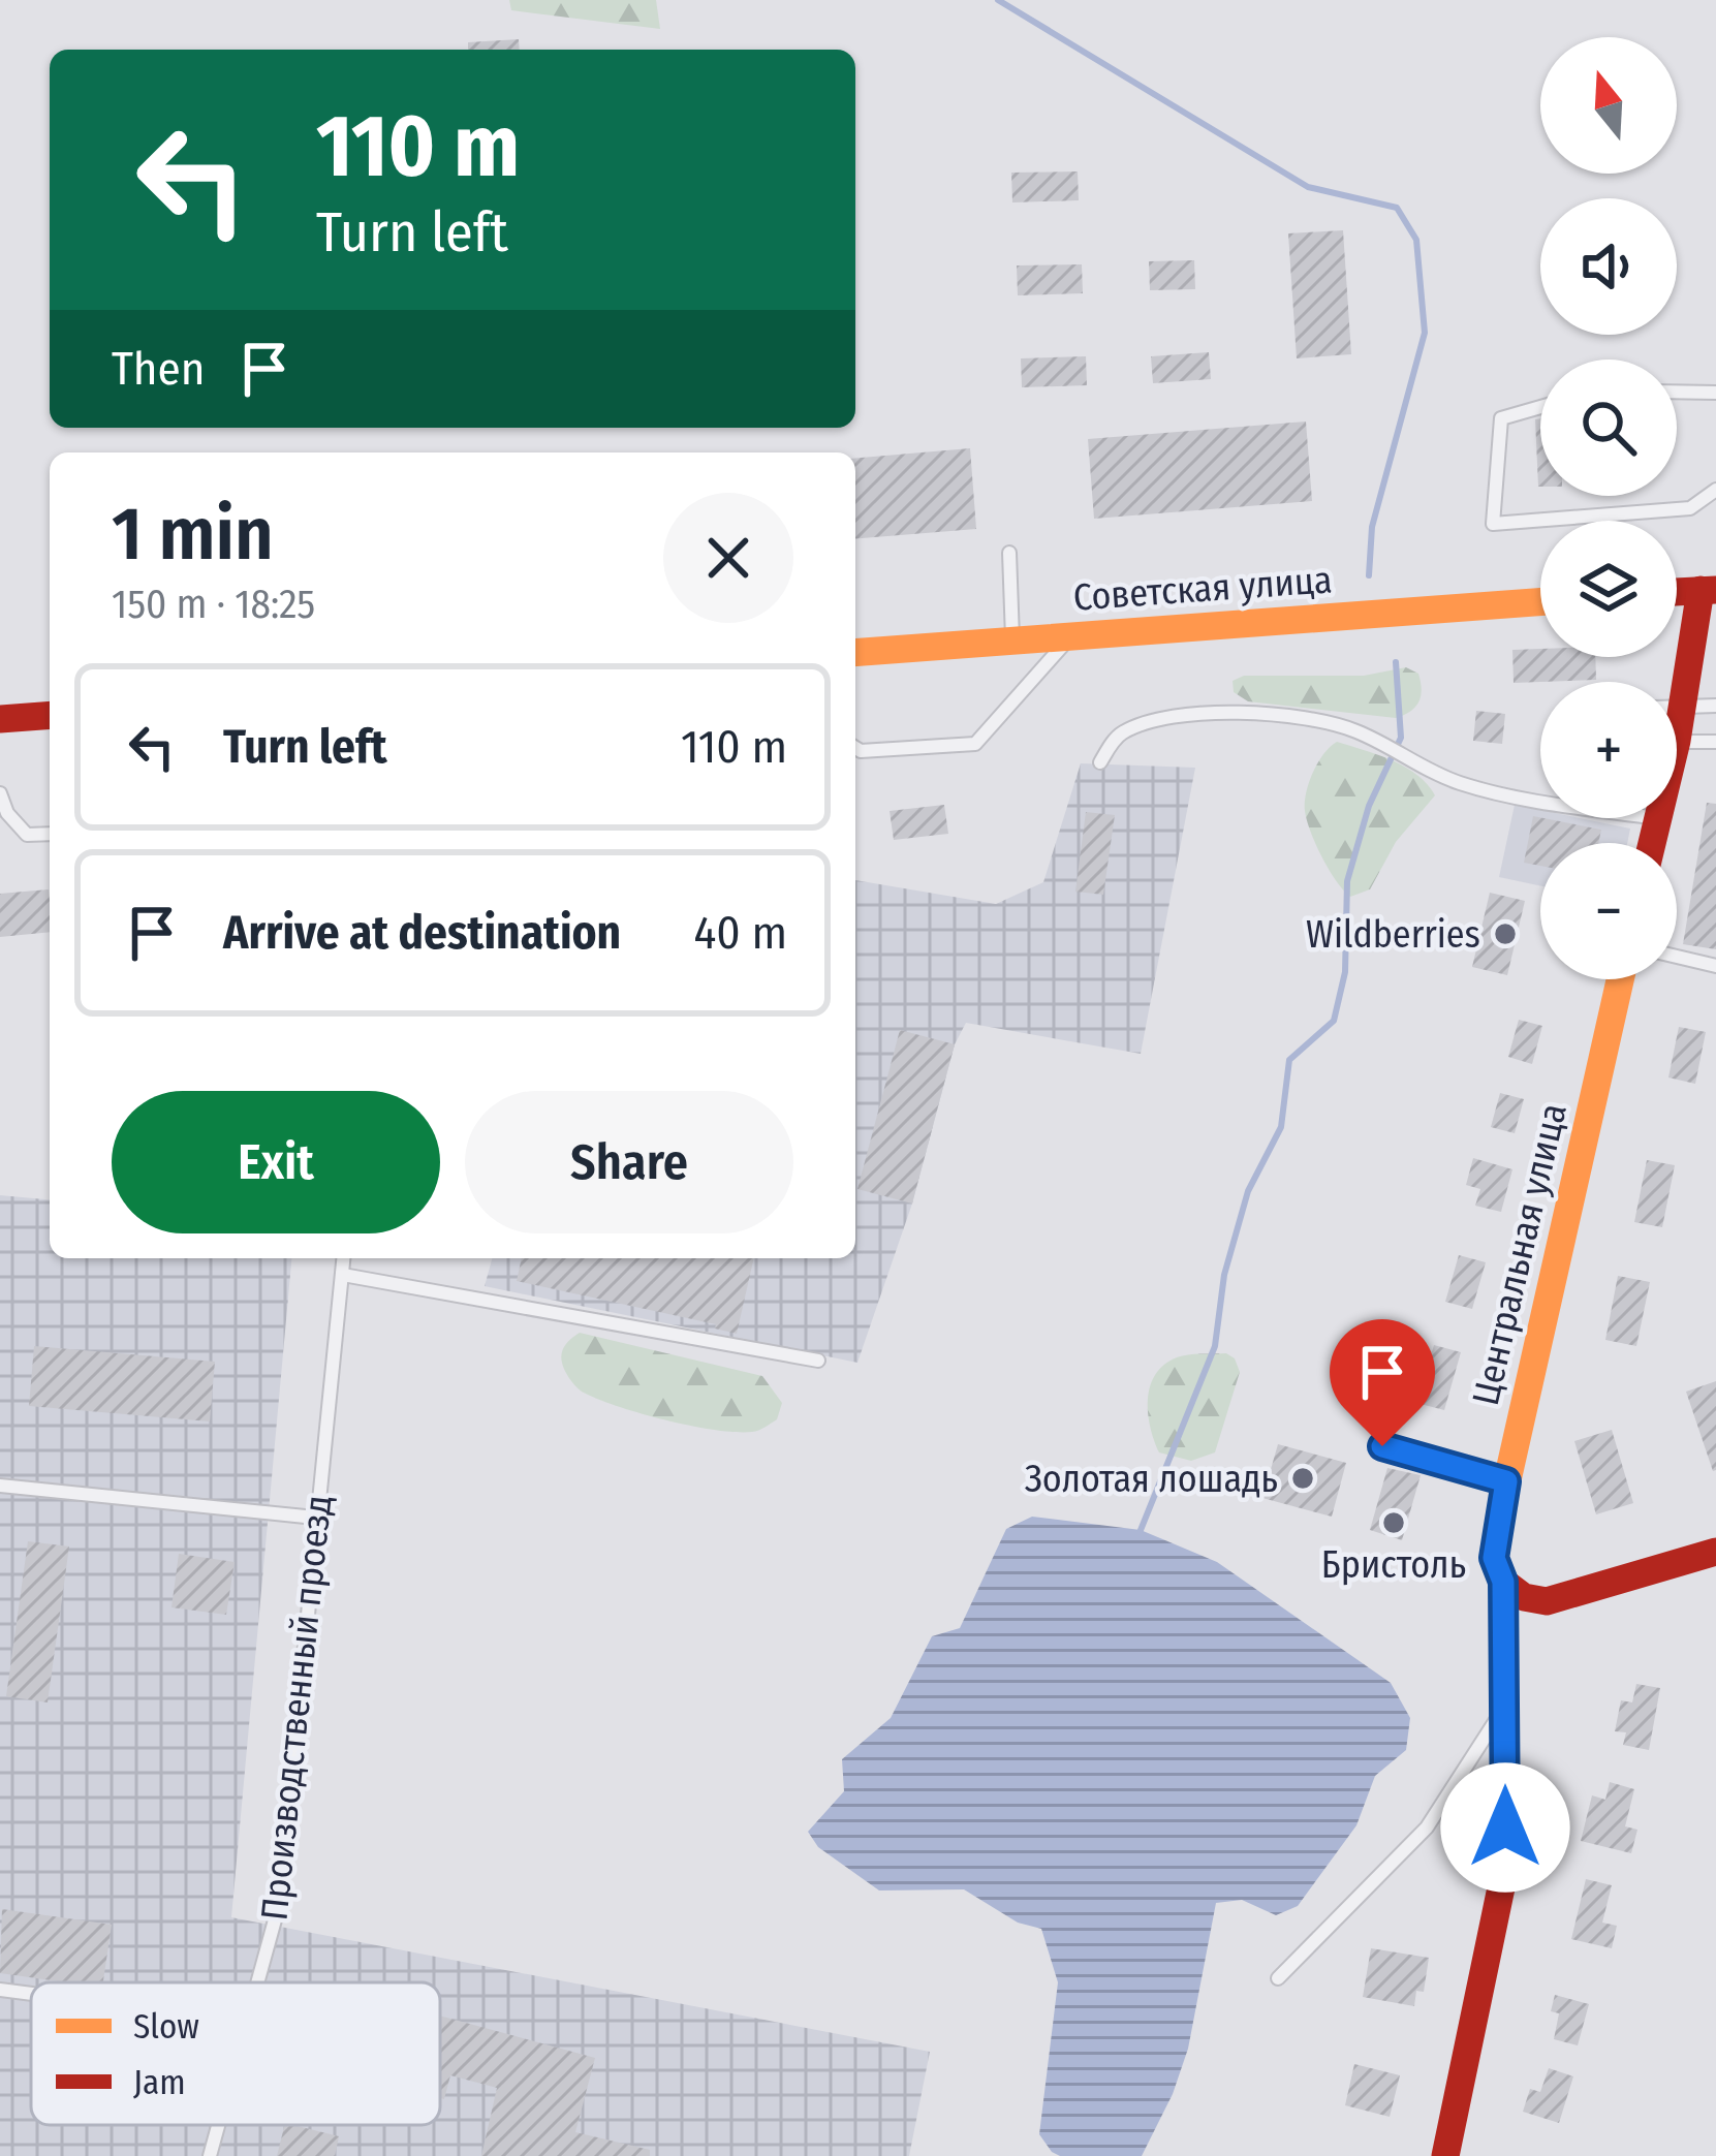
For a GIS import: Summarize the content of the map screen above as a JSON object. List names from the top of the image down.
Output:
{
  "streets": {
    "street": ["Советская улица", "Центральная улица"],
    "lane": ["Производственный проезд"]
  },
  "places": ["Wildberries", "Золотая лошадь", "Бристоль"],
  "legend": ["Slow", "Jam"],
  "north": "top",
  "page": {
    "map_buttons": ["+", "−"],
    "turn": ["110 m", "Turn left"],
    "then": "Then",
    "heading": ["1 min", "150 m · 18:25"],
    "list": [
      {
        "name": "Turn left",
        "value": "110 m"
      },
      {
        "name": "Arrive at destination",
        "value": "40 m"
      }
    ],
    "buttons": ["Exit", "Share"]
  }
}
